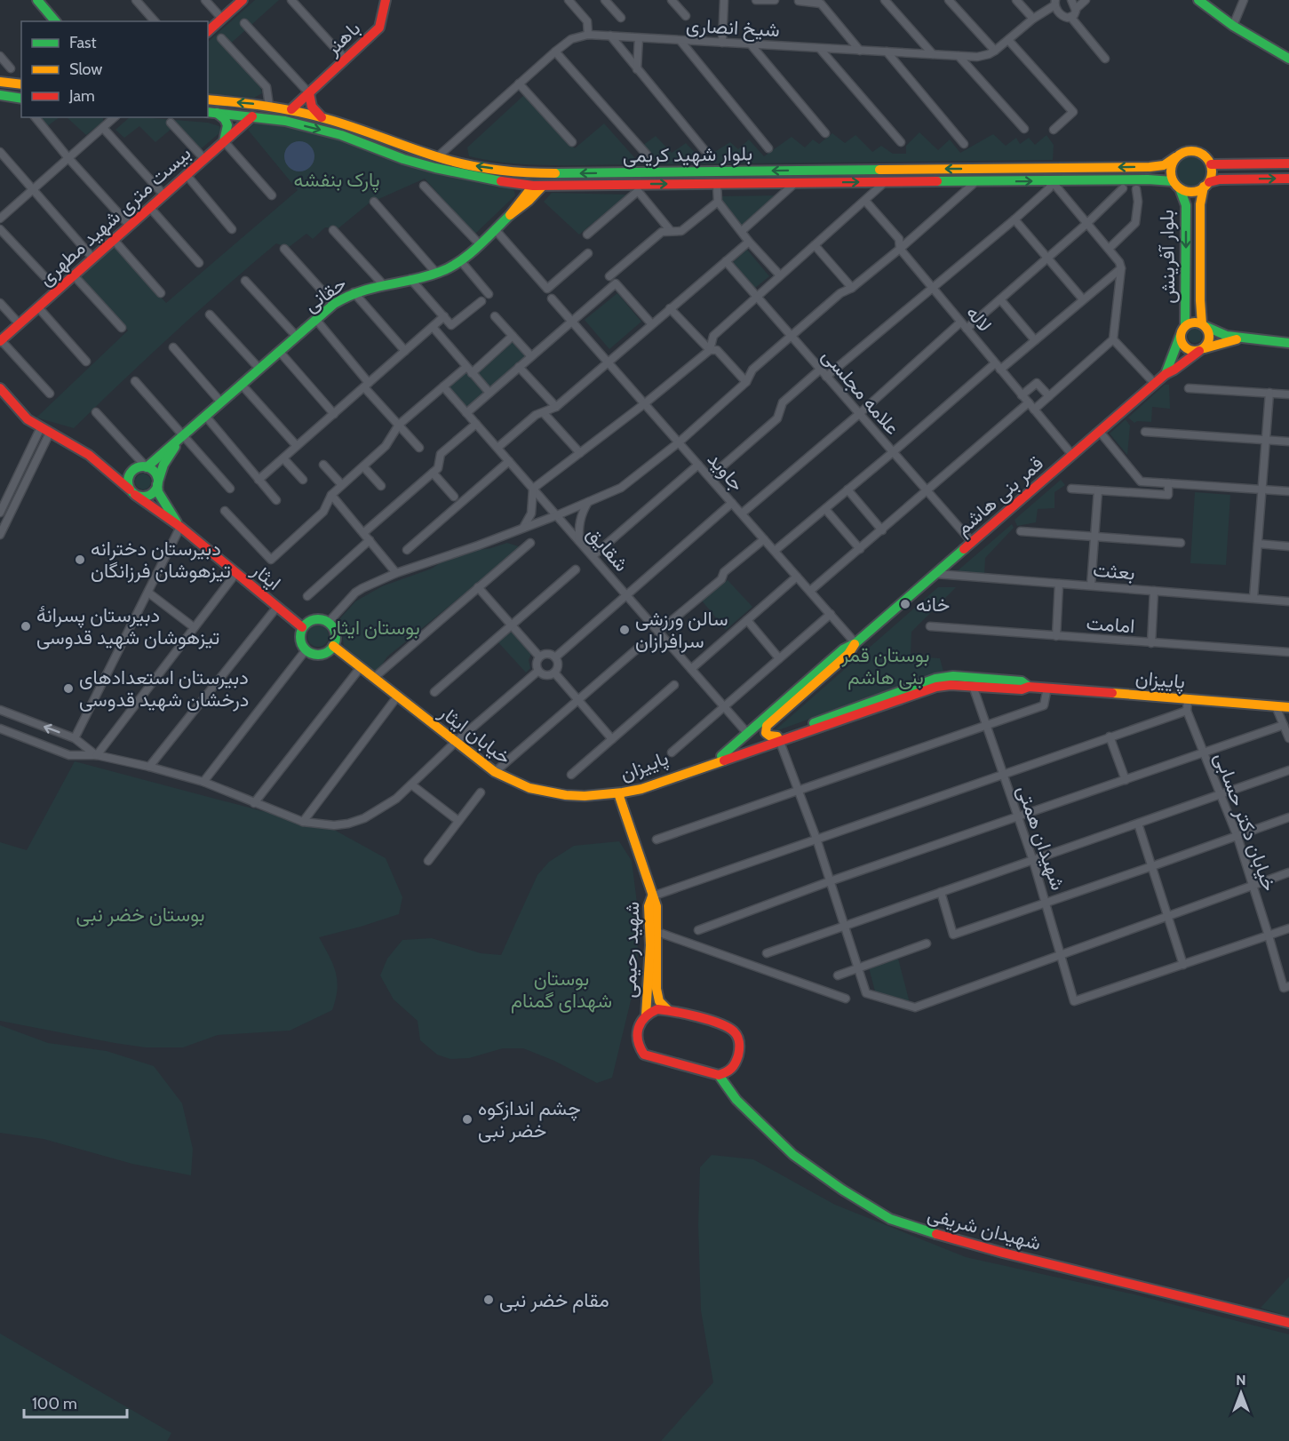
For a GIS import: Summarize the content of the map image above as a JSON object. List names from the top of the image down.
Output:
{
  "streets": {
    "main road": [
      "باهنر",
      "بلوار شهید کریمی",
      "بیست متری شهید مطهری",
      "بلوار آفرینش",
      "حقانی",
      "قمر بنی هاشم",
      "ایثار",
      "پاییزان",
      "خیابان ایثار",
      "شهید رحیمی",
      "شهیدان شریفی"
    ],
    "street": [
      "شیخ انصاری",
      "لاله",
      "علامه مجلسی",
      "جاوید",
      "شقایق",
      "بعثت",
      "امامت",
      "خیابان دکتر حسابی",
      "شهیدان همتی"
    ]
  },
  "crossings": [
    ["شیخ انصاری", "بلوار شهید کریمی"],
    ["باهنر", "بلوار شهید کریمی"],
    ["بلوار شهید کریمی", "بیست متری شهید مطهری"],
    ["بلوار شهید کریمی", "بلوار آفرینش"],
    ["بلوار شهید کریمی", "حقانی"],
    ["بلوار آفرینش", "قمر بنی هاشم"],
    ["حقانی", "ایثار"],
    ["لاله", "قمر بنی هاشم"],
    ["علامه مجلسی", "قمر بنی هاشم"],
    ["جاوید", "قمر بنی هاشم"],
    ["قمر بنی هاشم", "شقایق"],
    ["قمر بنی هاشم", "بعثت"],
    ["قمر بنی هاشم", "پاییزان"],
    ["ایثار", "خیابان ایثار"],
    ["پاییزان", "خیابان ایثار"],
    ["پاییزان", "خیابان دکتر حسابی"],
    ["پاییزان", "شهیدان همتی"],
    ["پاییزان", "شهید رحیمی"],
    ["خیابان ایثار", "شهید رحیمی"],
    ["شهید رحیمی", "شهیدان شریفی"]
  ],
  "parks": [
    "پارک بنفشه",
    "بوستان ایثار",
    "بوستان قمر بنی هاشم",
    "بوستان خضر نبی",
    "بوستان شهدای گمنام"
  ],
  "places": [
    "دبیرستان دخترانه تیزهوشان فرزانگان",
    "خانه",
    "دبیرستان پسرانهٔ تیزهوشان شهید قدوسی",
    "سالن ورزشی سرافرازان",
    "دبیرستان استعدادهای درخشان شهید قدوسی",
    "چشم اندازکوه خضر نبی",
    "مقام خضر نبی"
  ],
  "legend": ["Fast", "Slow", "Jam"],
  "scale_bar": "100 m",
  "north": "top"
}
